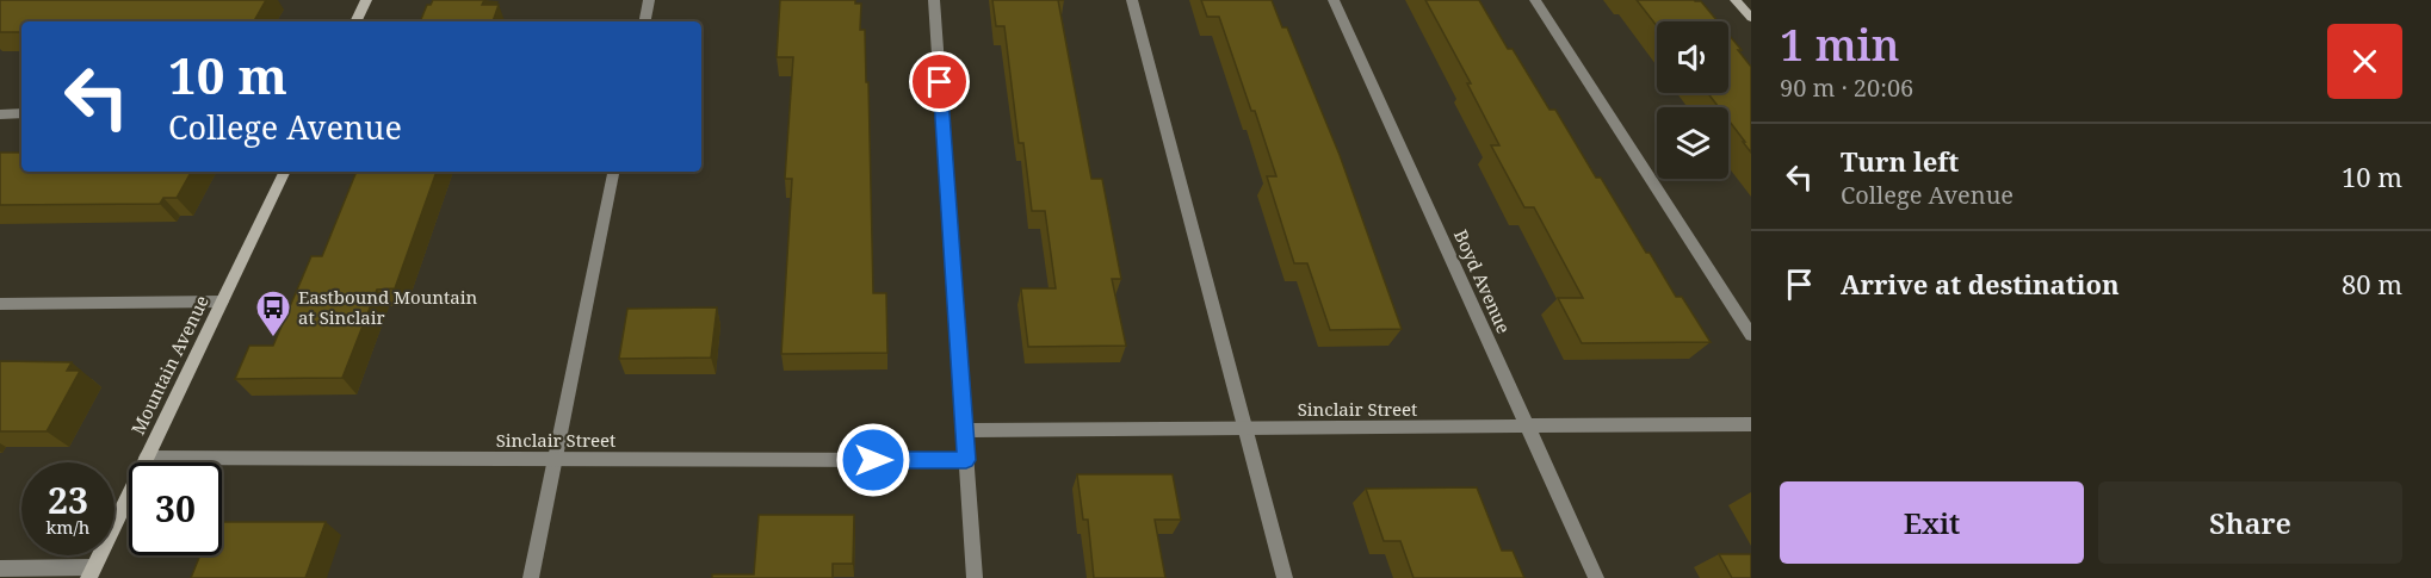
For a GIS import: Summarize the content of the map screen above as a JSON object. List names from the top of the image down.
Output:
{
  "streets": {
    "main road": ["Mountain Avenue"],
    "street": ["Boyd Avenue", "Sinclair Street"]
  },
  "crossings": [
    ["Boyd Avenue", "Sinclair Street"],
    ["Mountain Avenue", "Sinclair Street"]
  ],
  "places": {
    "bus stop": ["Eastbound Mountain at Sinclair"]
  },
  "page": {
    "heading": ["1 min", "90 m · 20:06"],
    "turn": ["10 m", "College Avenue"],
    "list": [
      {
        "name": "Turn left",
        "note": "College Avenue",
        "value": "10 m"
      },
      {
        "name": "Arrive at destination",
        "value": "80 m"
      }
    ],
    "speed": "23 km/h",
    "limit": "30",
    "buttons": ["Exit", "Share"]
  }
}
